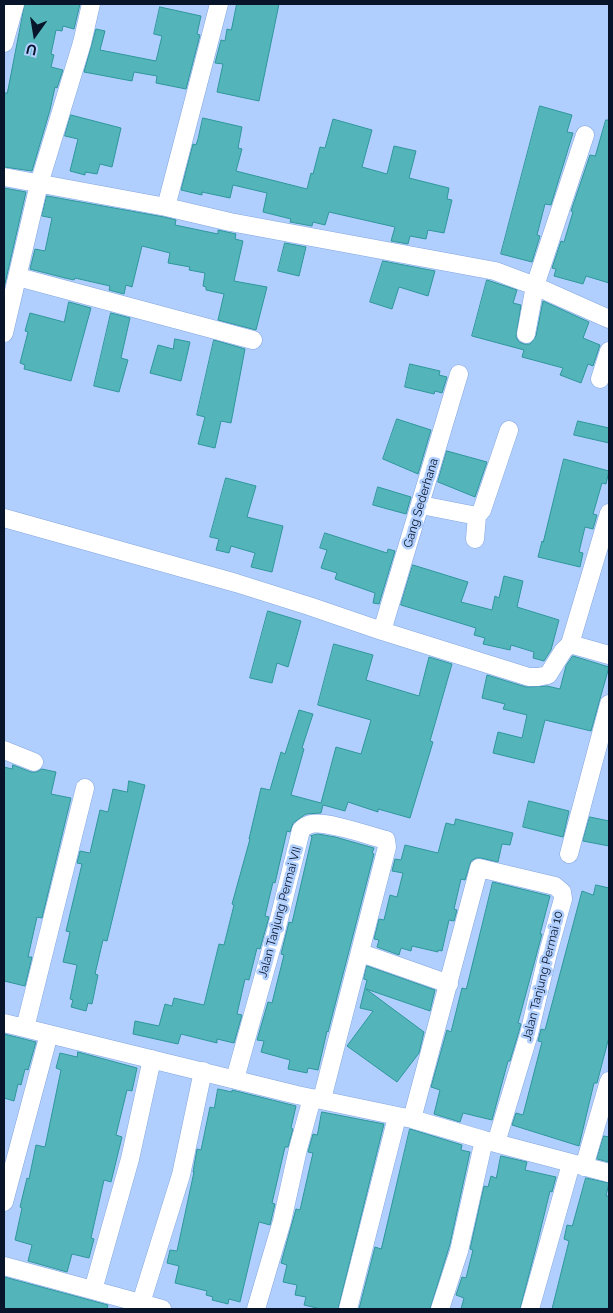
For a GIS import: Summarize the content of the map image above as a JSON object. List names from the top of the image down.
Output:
{
  "streets": {
    "street": ["Gang Sederhana", "Jalan Tanjung Permai VII", "Jalan Tanjung Permai 10"]
  },
  "north": "bottom"
}
